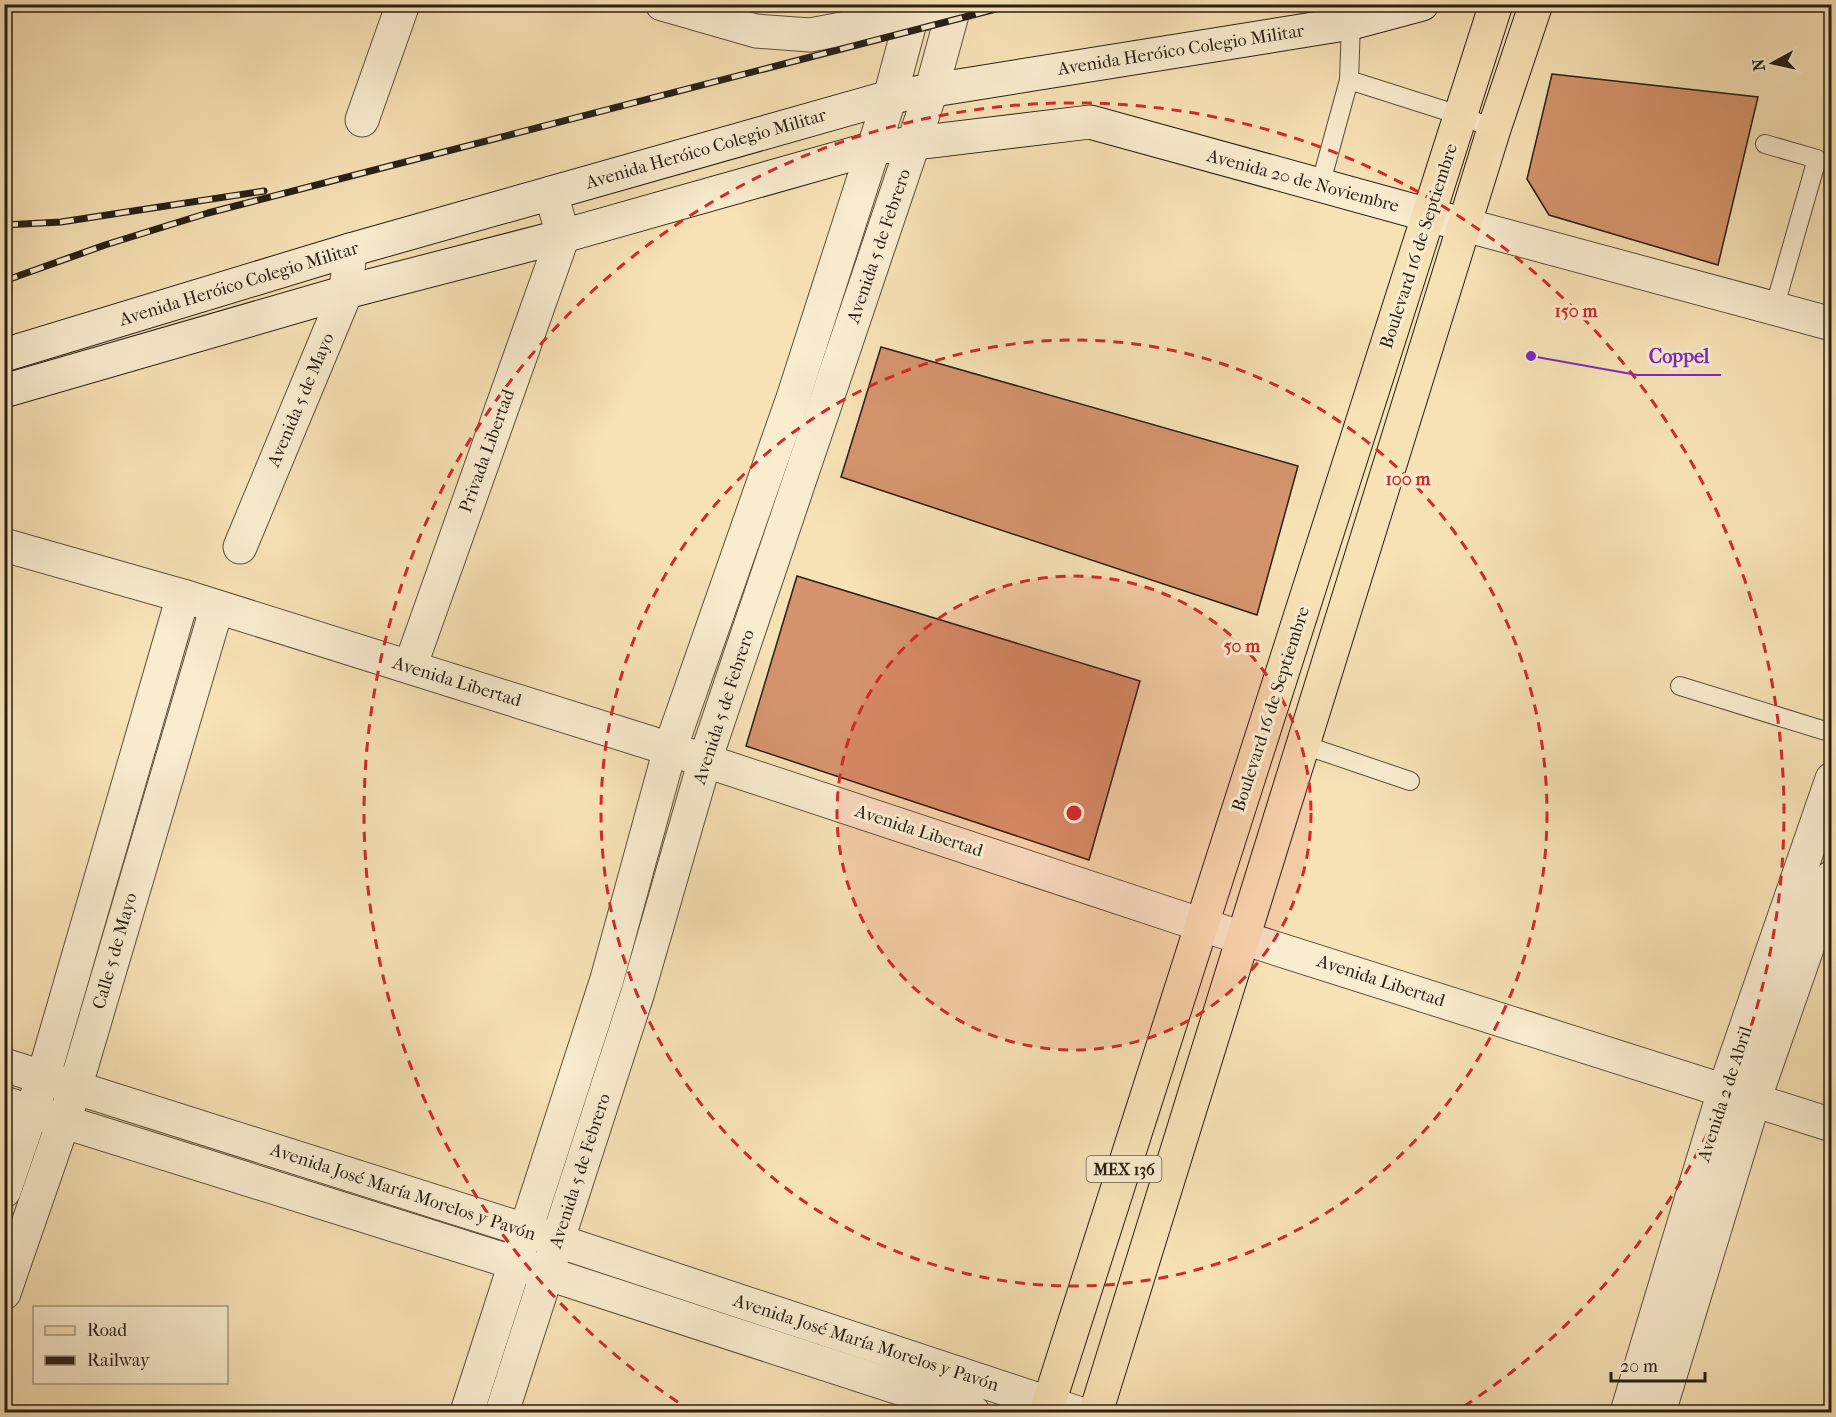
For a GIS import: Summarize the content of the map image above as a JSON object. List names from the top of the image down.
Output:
{
  "streets": {
    "main road": ["Boulevard 16 de Septiembre", "MEX 136"],
    "street": [
      "Avenida Heróico Colegio Militar",
      "Avenida 20 de Noviembre",
      "Avenida 5 de Febrero",
      "Avenida 5 de Mayo",
      "Privada Libertad",
      "Avenida Libertad",
      "Calle 5 de Mayo",
      "Avenida 2 de Abril",
      "Avenida José María Morelos y Pavón"
    ]
  },
  "crossings": [
    ["Avenida Heróico Colegio Militar", "Avenida 20 de Noviembre"],
    ["Avenida Heróico Colegio Militar", "Avenida 5 de Febrero"],
    ["Avenida Heróico Colegio Militar", "Avenida 5 de Mayo"],
    ["Avenida Heróico Colegio Militar", "Privada Libertad"],
    ["Avenida 20 de Noviembre", "Avenida 5 de Febrero"],
    ["Avenida 20 de Noviembre", "Boulevard 16 de Septiembre"],
    ["Avenida 5 de Febrero", "Avenida Libertad"],
    ["Avenida 5 de Febrero", "Avenida José María Morelos y Pavón"],
    ["Boulevard 16 de Septiembre", "Avenida Libertad"],
    ["Boulevard 16 de Septiembre", "Avenida José María Morelos y Pavón"],
    ["Privada Libertad", "Avenida Libertad"],
    ["Avenida Libertad", "Calle 5 de Mayo"],
    ["Avenida Libertad", "Avenida 2 de Abril"],
    ["Calle 5 de Mayo", "Avenida José María Morelos y Pavón"]
  ],
  "places": ["Coppel"],
  "legend": ["Road", "Railway"],
  "scale_bar": "20 m",
  "north": "left",
  "rings": ["150 m", "100 m", "50 m"]
}
